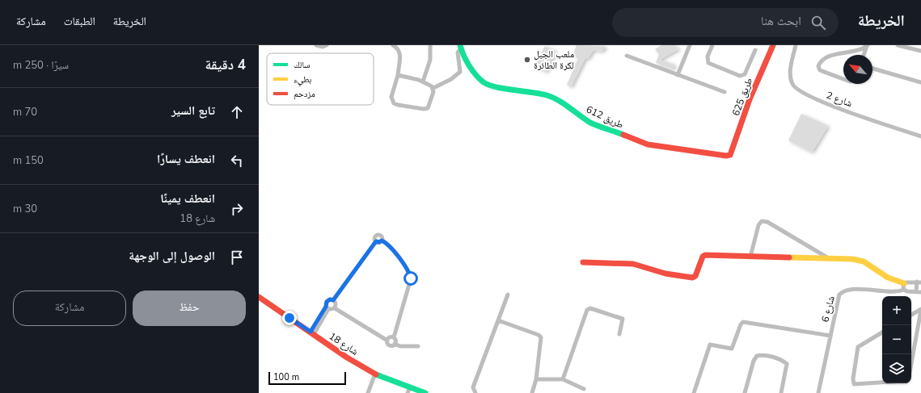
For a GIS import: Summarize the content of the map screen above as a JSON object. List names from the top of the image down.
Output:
{
  "streets": {
    "street": [
      "طريق 625",
      "شارع 2",
      "طريق 612",
      "شارع 6",
      "شارع 18"
    ]
  },
  "crossings": [
    ["طريق 625", "طريق 612"]
  ],
  "places": ["ملعب الجبل لكرة الطائرة"],
  "legend": ["سالك", "بطيء", "مزدحم"],
  "scale_bar": "100 m",
  "north": "top left",
  "page": {
    "header": "الخريطة",
    "search": "ابحث هنا",
    "nav": ["الخريطة", "الطبقات", "مشاركة"],
    "heading": ["4 دقيقة", "سيرًا · 250 m"],
    "list": [
      ["تابع السير", "70 m"],
      ["انعطف يسارًا", "150 m"],
      ["انعطف يمينًا", "شارع 18", "30 m"],
      "الوصول إلى الوجهة"
    ],
    "buttons": ["حفظ", "مشاركة"],
    "map_buttons": ["+", "−"],
    "scale": "100 m"
  }
}
